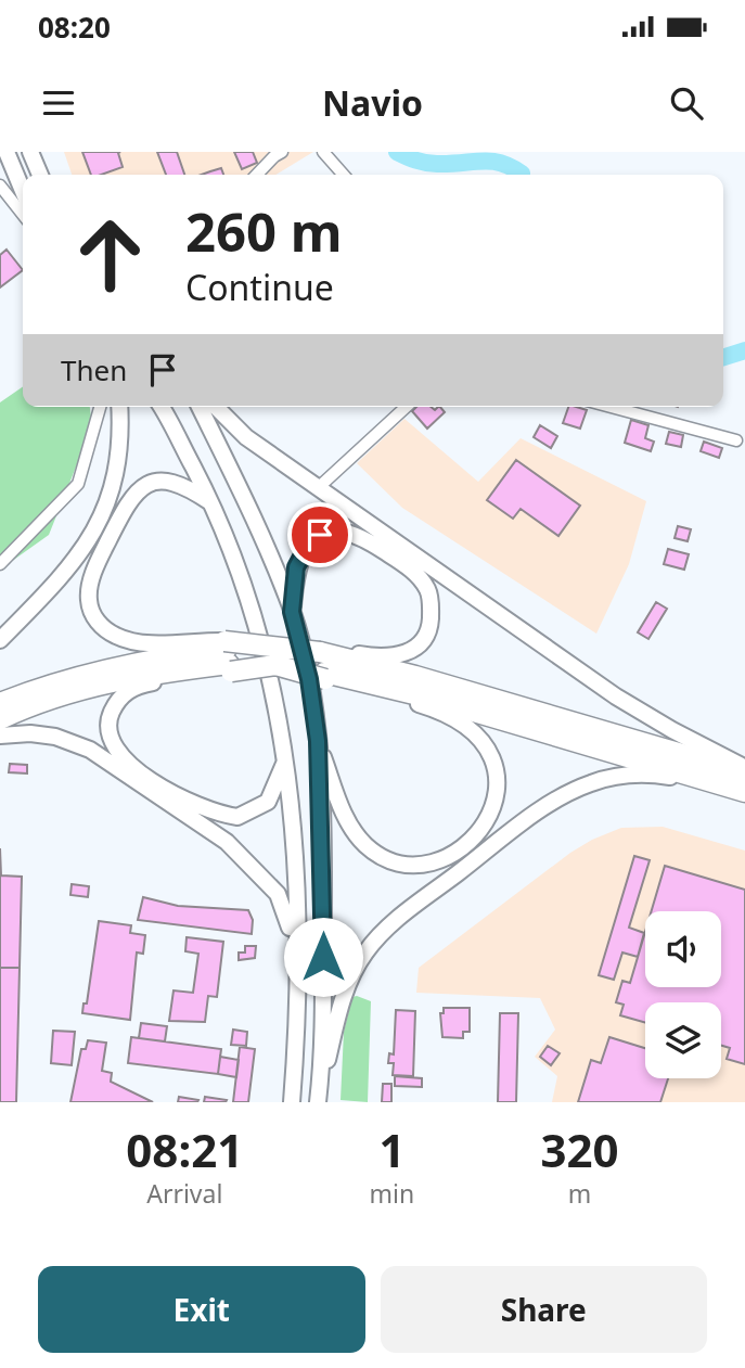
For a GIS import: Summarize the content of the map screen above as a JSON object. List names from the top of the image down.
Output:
{
  "page": {
    "status": "08:20",
    "header": "Navio",
    "turn": ["260 m", "Continue"],
    "then": "Then",
    "eta": [
      "08:21",
      "Arrival",
      "1",
      "min",
      "320",
      "m"
    ],
    "buttons": ["Exit", "Share"]
  }
}
